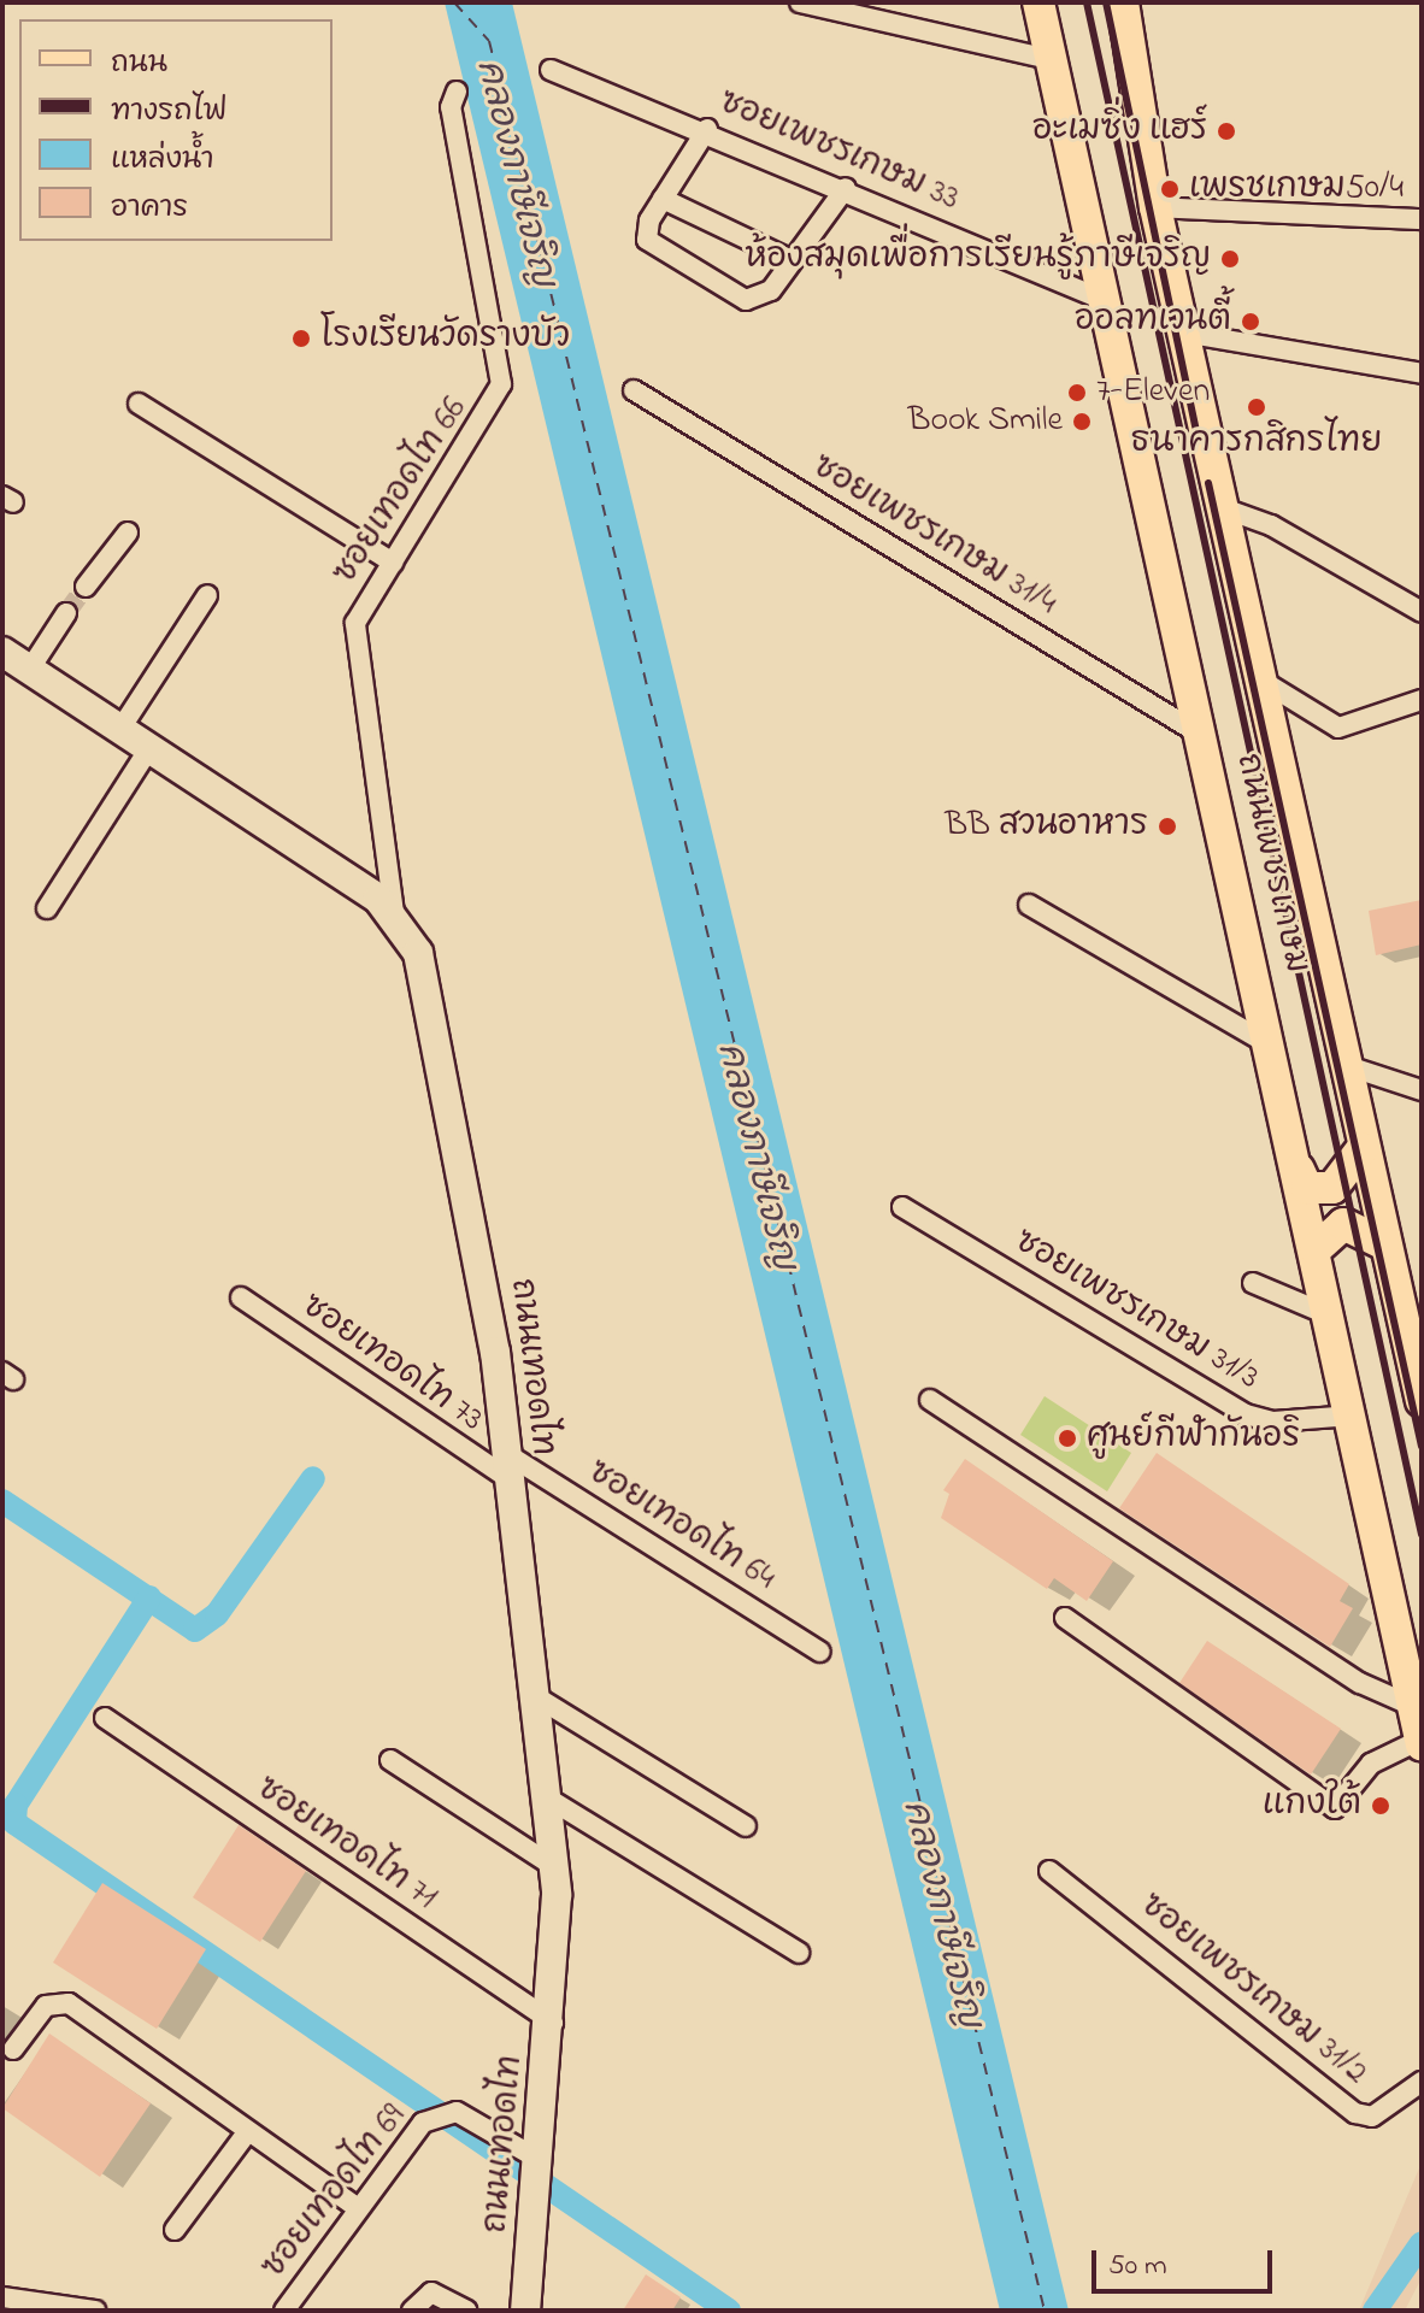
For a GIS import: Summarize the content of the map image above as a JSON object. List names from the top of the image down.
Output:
{
  "streets": {
    "main road": ["ถนนเพชรเกษม", "ถนนเทอดไท"],
    "street": [
      "ซอยเพชรเกษม 33",
      "ซอยเทอดไท 66",
      "ซอยเพชรเกษม 31/4",
      "ซอยเพชรเกษม 31/3",
      "ซอยเทอดไท 73",
      "ซอยเทอดไท 64",
      "ซอยเทอดไท 71",
      "ซอยเพชรเกษม 31/2",
      "ซอยเทอดไท 69"
    ]
  },
  "crossings": [
    ["ซอยเพชรเกษม 33", "ถนนเพชรเกษม"],
    ["ซอยเทอดไท 66", "ถนนเทอดไท"],
    ["ซอยเพชรเกษม 31/4", "ถนนเพชรเกษม"],
    ["ถนนเพชรเกษม", "ซอยเพชรเกษม 31/3"],
    ["ซอยเทอดไท 73", "ถนนเทอดไท"],
    ["ซอยเทอดไท 73", "ซอยเทอดไท 64"],
    ["ถนนเทอดไท", "ซอยเทอดไท 64"],
    ["ถนนเทอดไท", "ซอยเทอดไท 71"],
    ["ถนนเทอดไท", "ซอยเทอดไท 69"]
  ],
  "water": ["คลองภาษีเจริญ"],
  "places": [
    "อะเมซิ่ง แฮร์",
    "เพรชเกษม50/4",
    "ห้องสมุดเพื่อการเรียนรู้ภาษีเจริญ",
    "ออลทเวนตี้",
    "โรงเรียนวัดรางบัว",
    "7-Eleven",
    "ธนาคารกสิกรไทย",
    "Book Smile",
    "BB สวนอาหาร",
    "ศูนย์กีฬากันอริ",
    "แกงใต้"
  ],
  "legend": [
    "ถนน",
    "ทางรถไฟ",
    "แหล่งน้ำ",
    "อาคาร"
  ],
  "scale_bar": "50 m"
}
